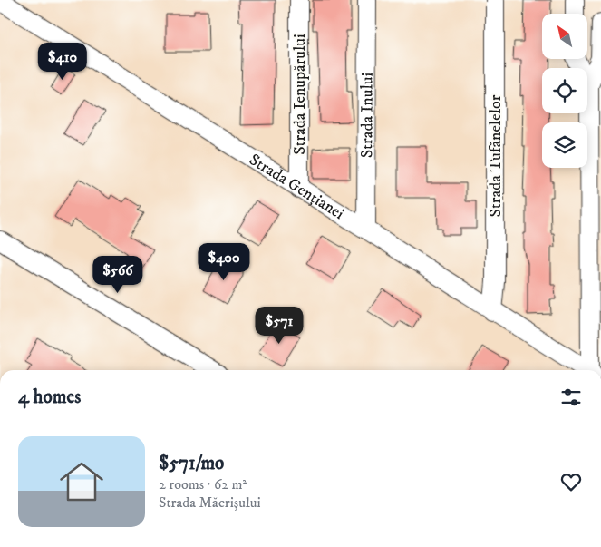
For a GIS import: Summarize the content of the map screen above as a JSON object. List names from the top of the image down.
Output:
{
  "streets": {
    "street": [
      "Strada Ienupărului",
      "Strada Inului",
      "Strada Tufănelelor",
      "Strada Gențianei"
    ]
  },
  "crossings": [
    ["Strada Ienupărului", "Strada Gențianei"],
    ["Strada Inului", "Strada Gențianei"],
    ["Strada Tufănelelor", "Strada Gențianei"]
  ],
  "north": "top left",
  "page": {
    "price": [
      "$410",
      "$400",
      "$566",
      "$571"
    ],
    "heading": "4 homes",
    "list": [
      {
        "name": "$571/mo",
        "note": "2 rooms · 62 m² · Strada Măcrișului"
      }
    ]
  }
}
